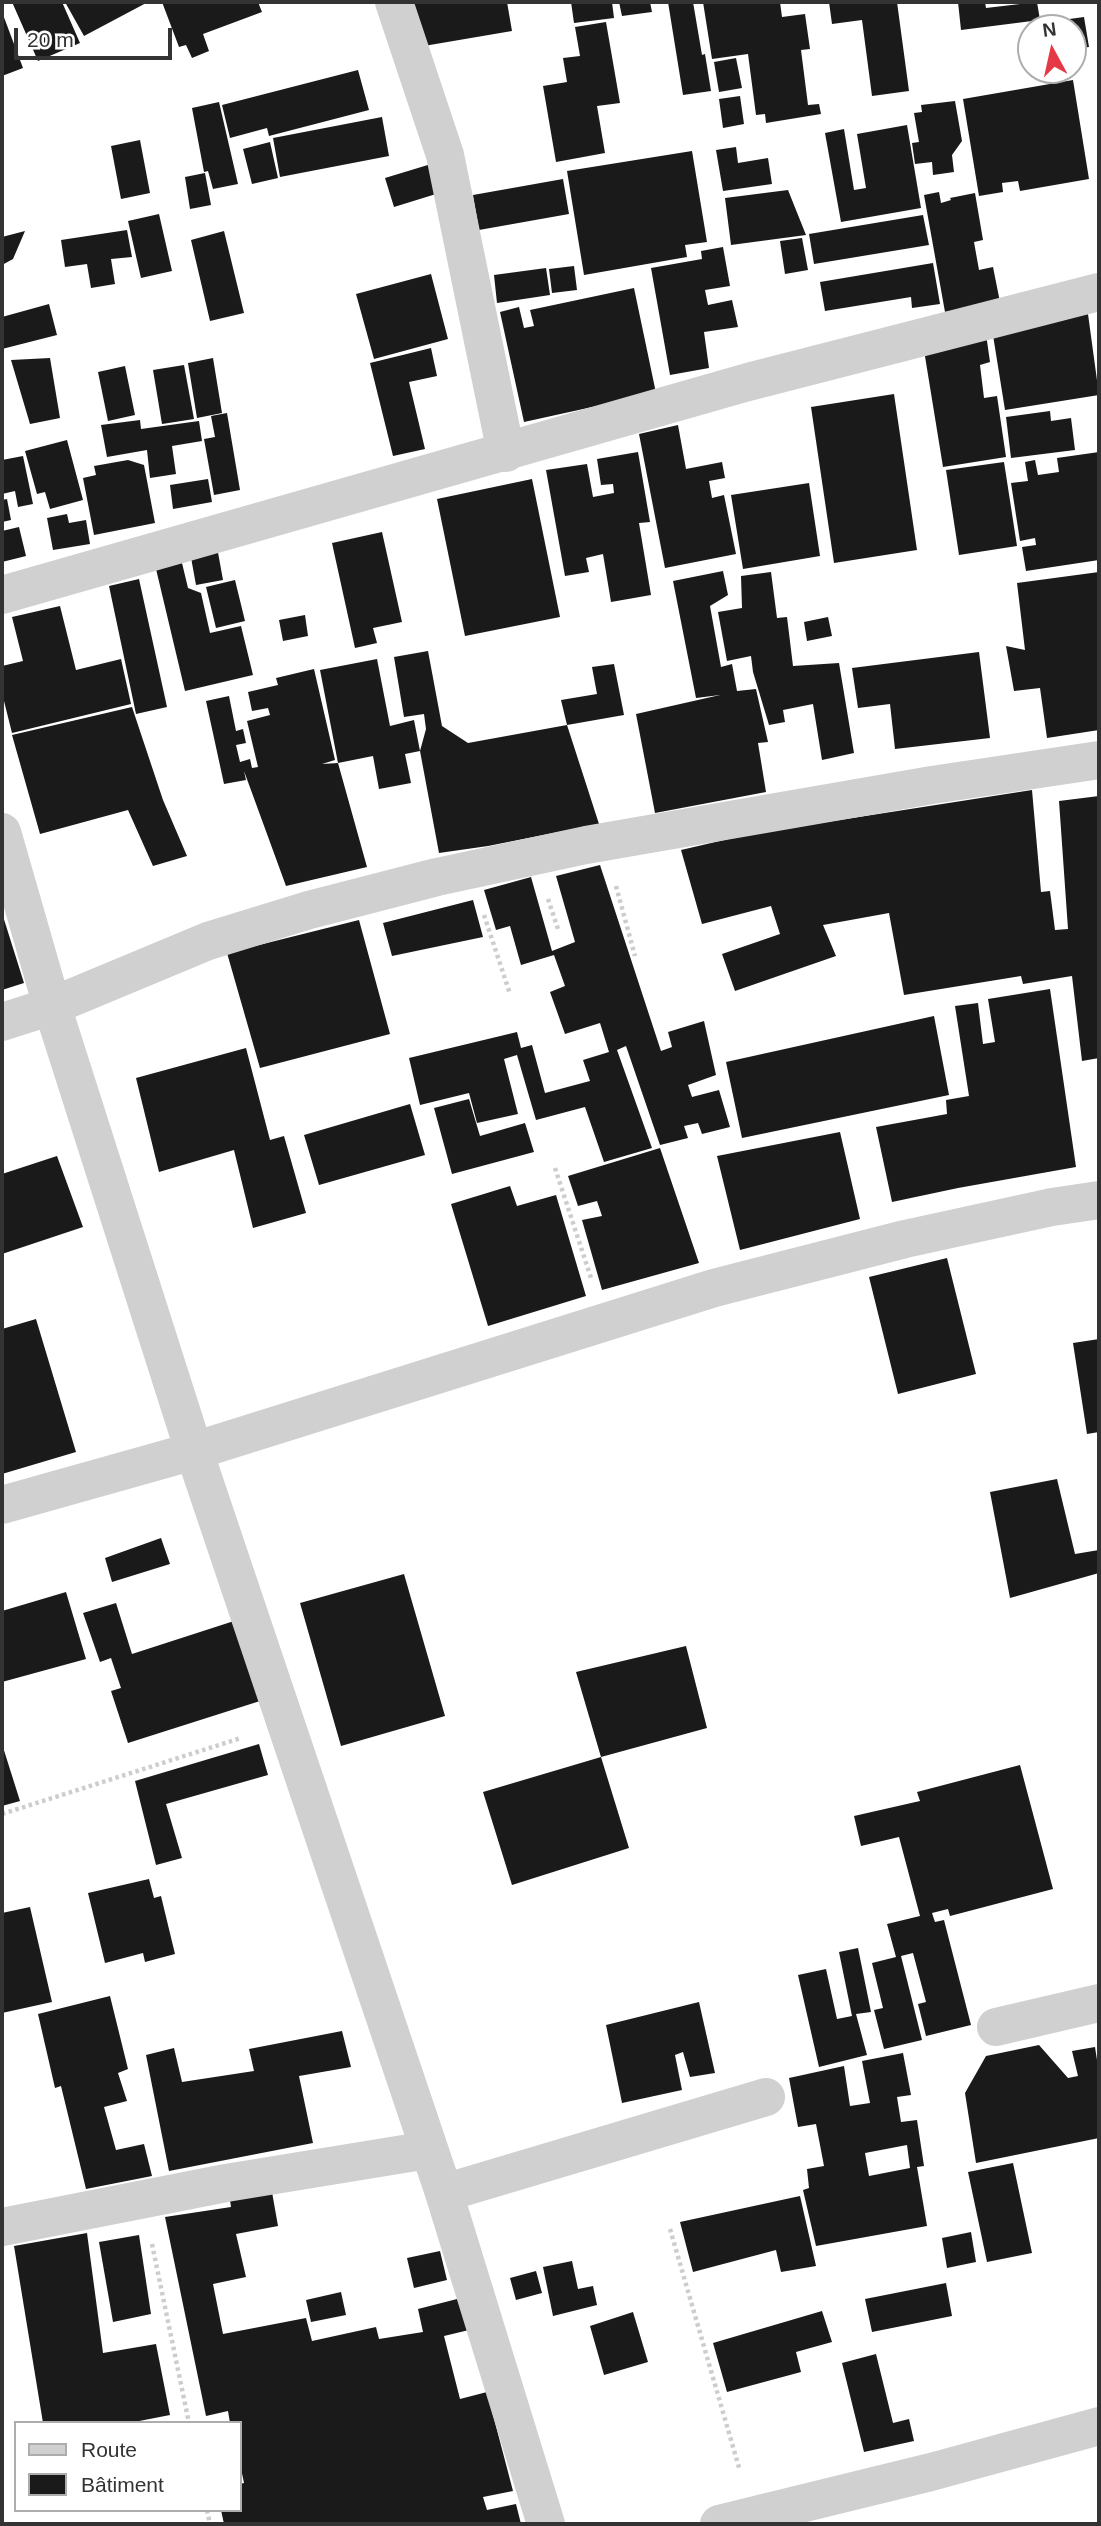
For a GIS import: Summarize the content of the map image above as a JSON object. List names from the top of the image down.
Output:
{
  "legend": ["Route", "Bâtiment"],
  "scale_bar": "20 m",
  "north": "top"
}
